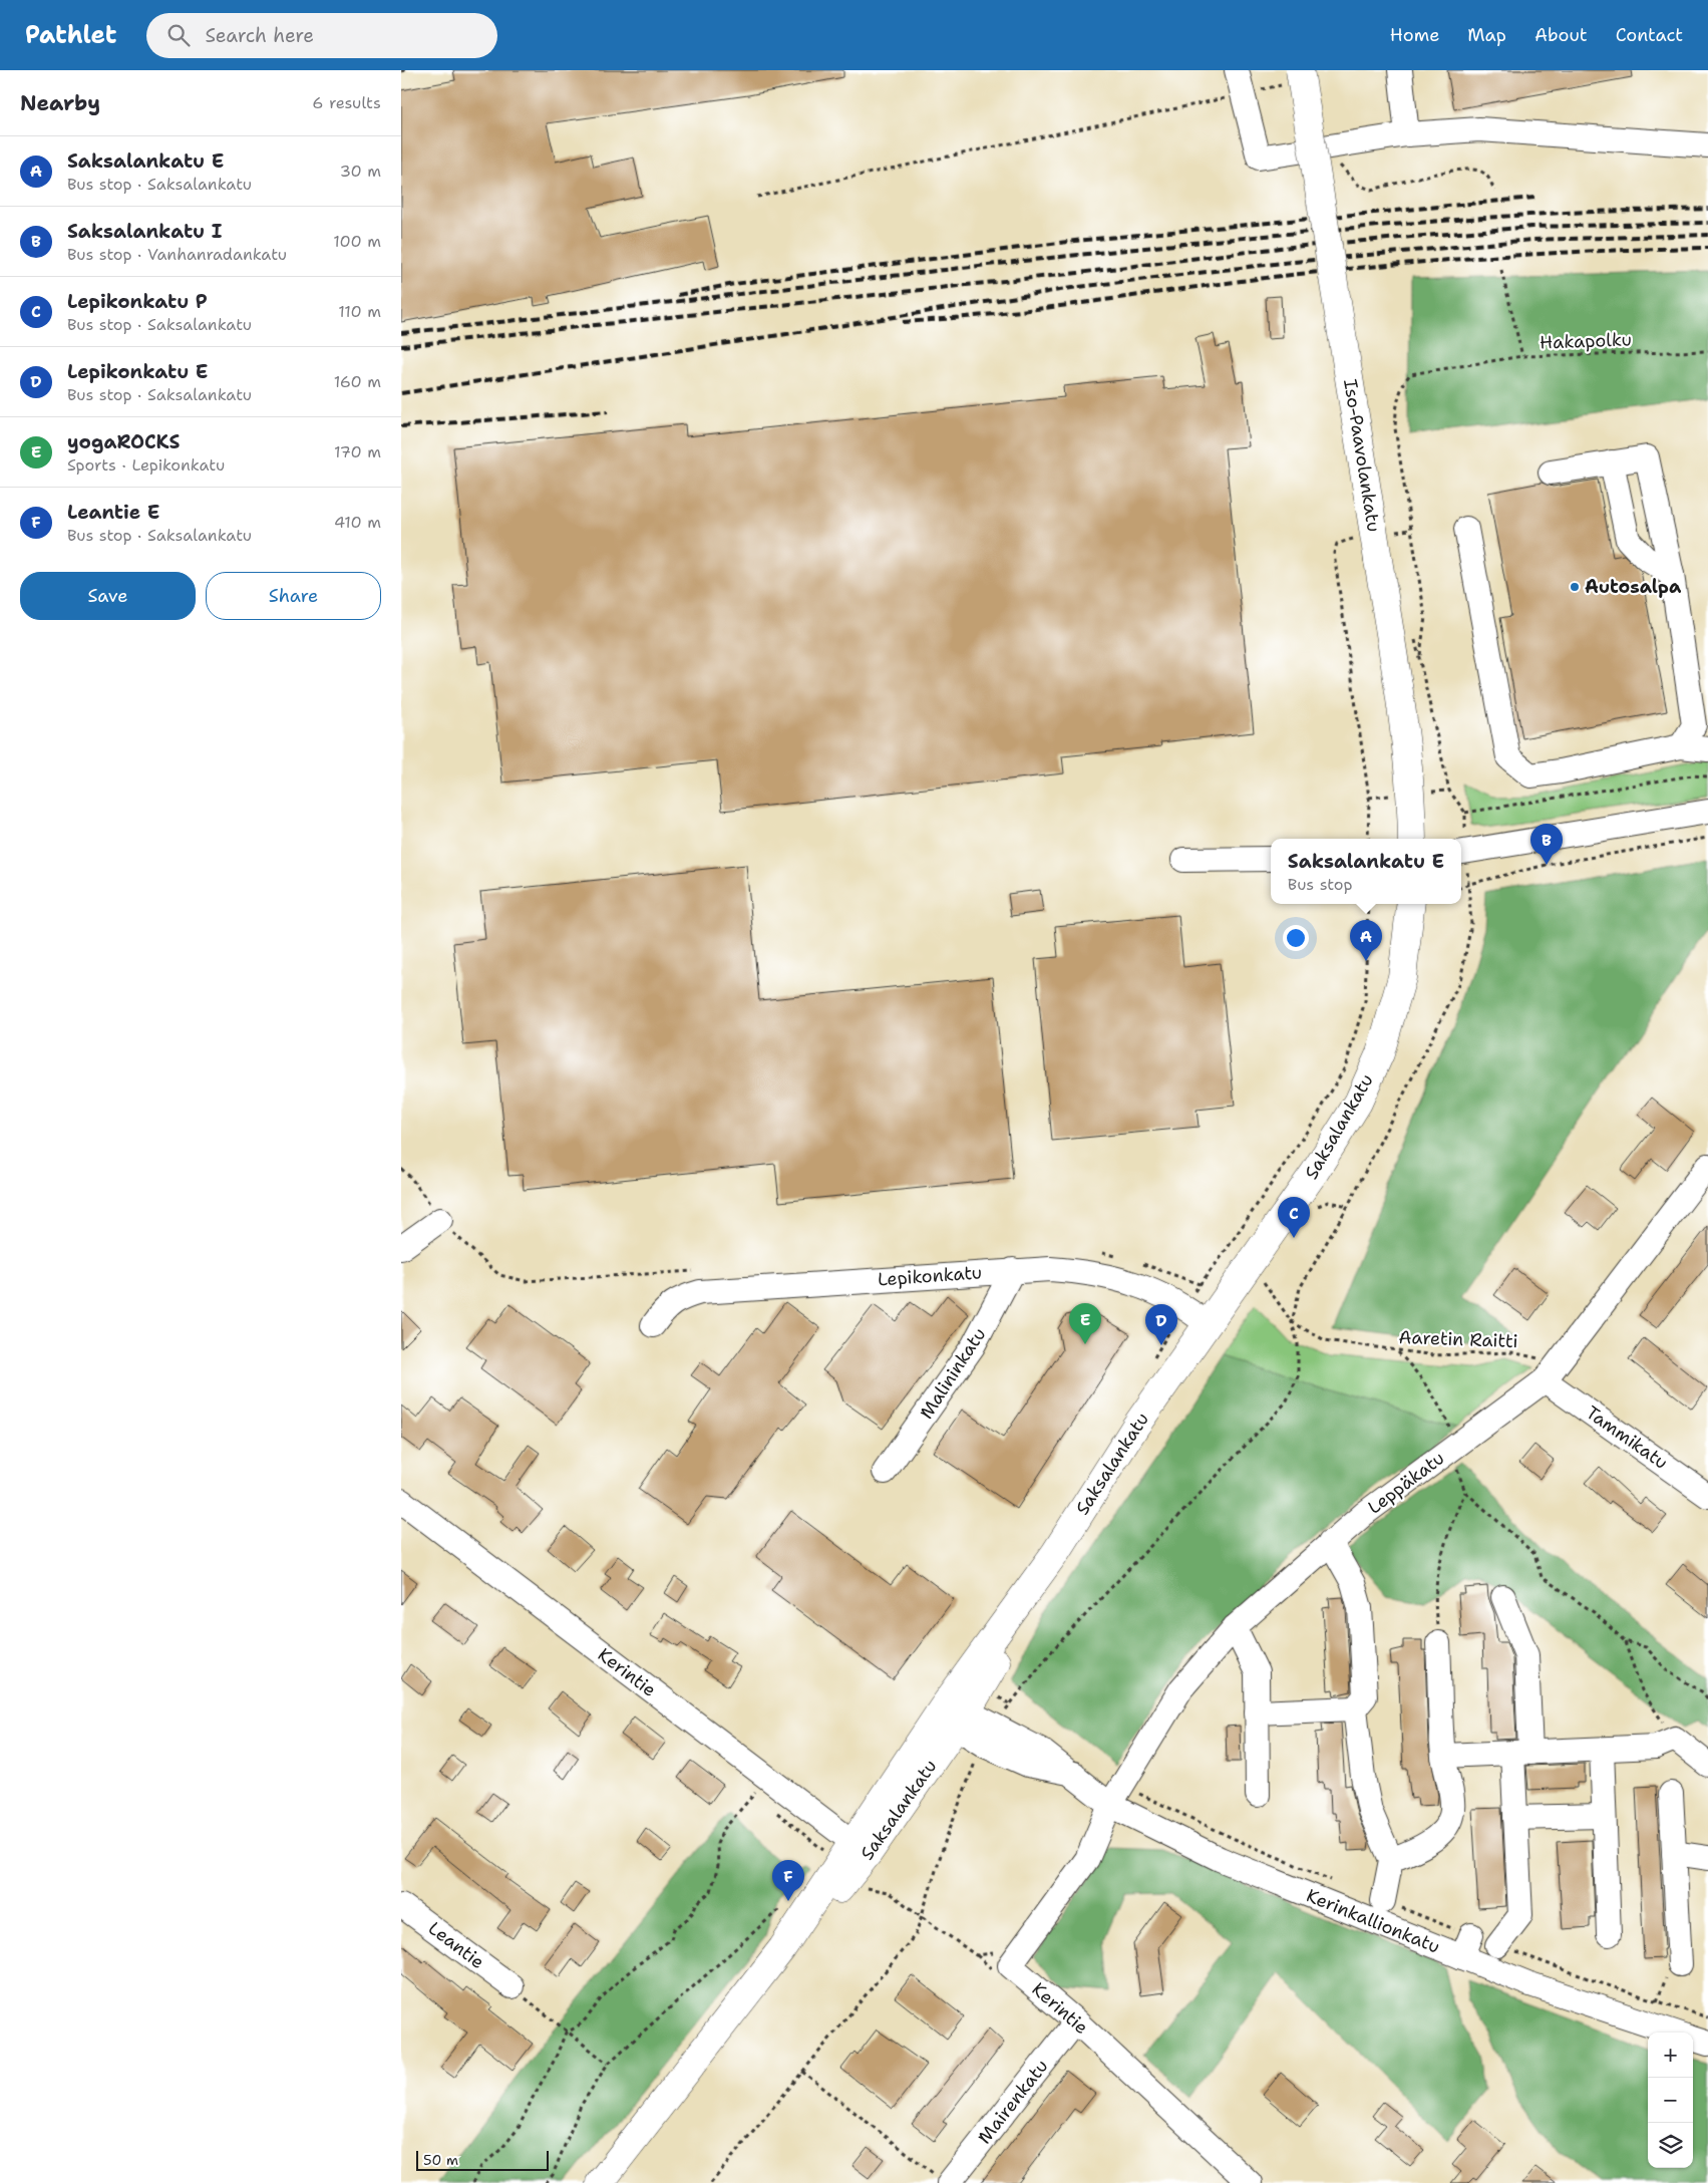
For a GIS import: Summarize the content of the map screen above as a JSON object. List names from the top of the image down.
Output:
{
  "streets": {
    "main road": ["Iso-Paavolankatu", "Saksalankatu"],
    "street": [
      "Lepikonkatu",
      "Malininkatu",
      "Tammikatu",
      "Leppäkatu",
      "Kerintie",
      "Kerinkallionkatu",
      "Leantie",
      "Mairenkatu"
    ],
    "path": ["Hakapolku", "Aaretin Raitti"]
  },
  "crossings": [
    ["Saksalankatu", "Lepikonkatu"],
    ["Saksalankatu", "Kerintie"],
    ["Saksalankatu", "Kerinkallionkatu"],
    ["Lepikonkatu", "Malininkatu"],
    ["Aaretin Raitti", "Tammikatu"],
    ["Aaretin Raitti", "Leppäkatu"],
    ["Tammikatu", "Leppäkatu"],
    ["Leppäkatu", "Kerintie"],
    ["Leppäkatu", "Kerinkallionkatu"],
    ["Kerintie", "Kerinkallionkatu"],
    ["Kerintie", "Mairenkatu"]
  ],
  "places": ["Autosalpa"],
  "scale_bar": "50 m",
  "page": {
    "header": "Pathlet",
    "search": "Search here",
    "nav": [
      "Home",
      "Map",
      "About",
      "Contact"
    ],
    "heading": ["Nearby", "6 results"],
    "list": [
      {
        "mark": "A",
        "name": "Saksalankatu E",
        "note": "Bus stop · Saksalankatu",
        "value": "30 m"
      },
      {
        "mark": "B",
        "name": "Saksalankatu I",
        "note": "Bus stop · Vanhanradankatu",
        "value": "100 m"
      },
      {
        "mark": "C",
        "name": "Lepikonkatu P",
        "note": "Bus stop · Saksalankatu",
        "value": "110 m"
      },
      {
        "mark": "D",
        "name": "Lepikonkatu E",
        "note": "Bus stop · Saksalankatu",
        "value": "160 m"
      },
      {
        "mark": "E",
        "name": "yogaROCKS",
        "note": "Sports · Lepikonkatu",
        "value": "170 m"
      },
      {
        "mark": "F",
        "name": "Leantie E",
        "note": "Bus stop · Saksalankatu",
        "value": "410 m"
      }
    ],
    "buttons": ["Save", "Share"],
    "pins": [
      "B",
      "A",
      "C",
      "E",
      "D",
      "F"
    ],
    "popup": ["Saksalankatu E", "Bus stop"],
    "map_buttons": ["+", "−"],
    "scale": "50 m"
  }
}
